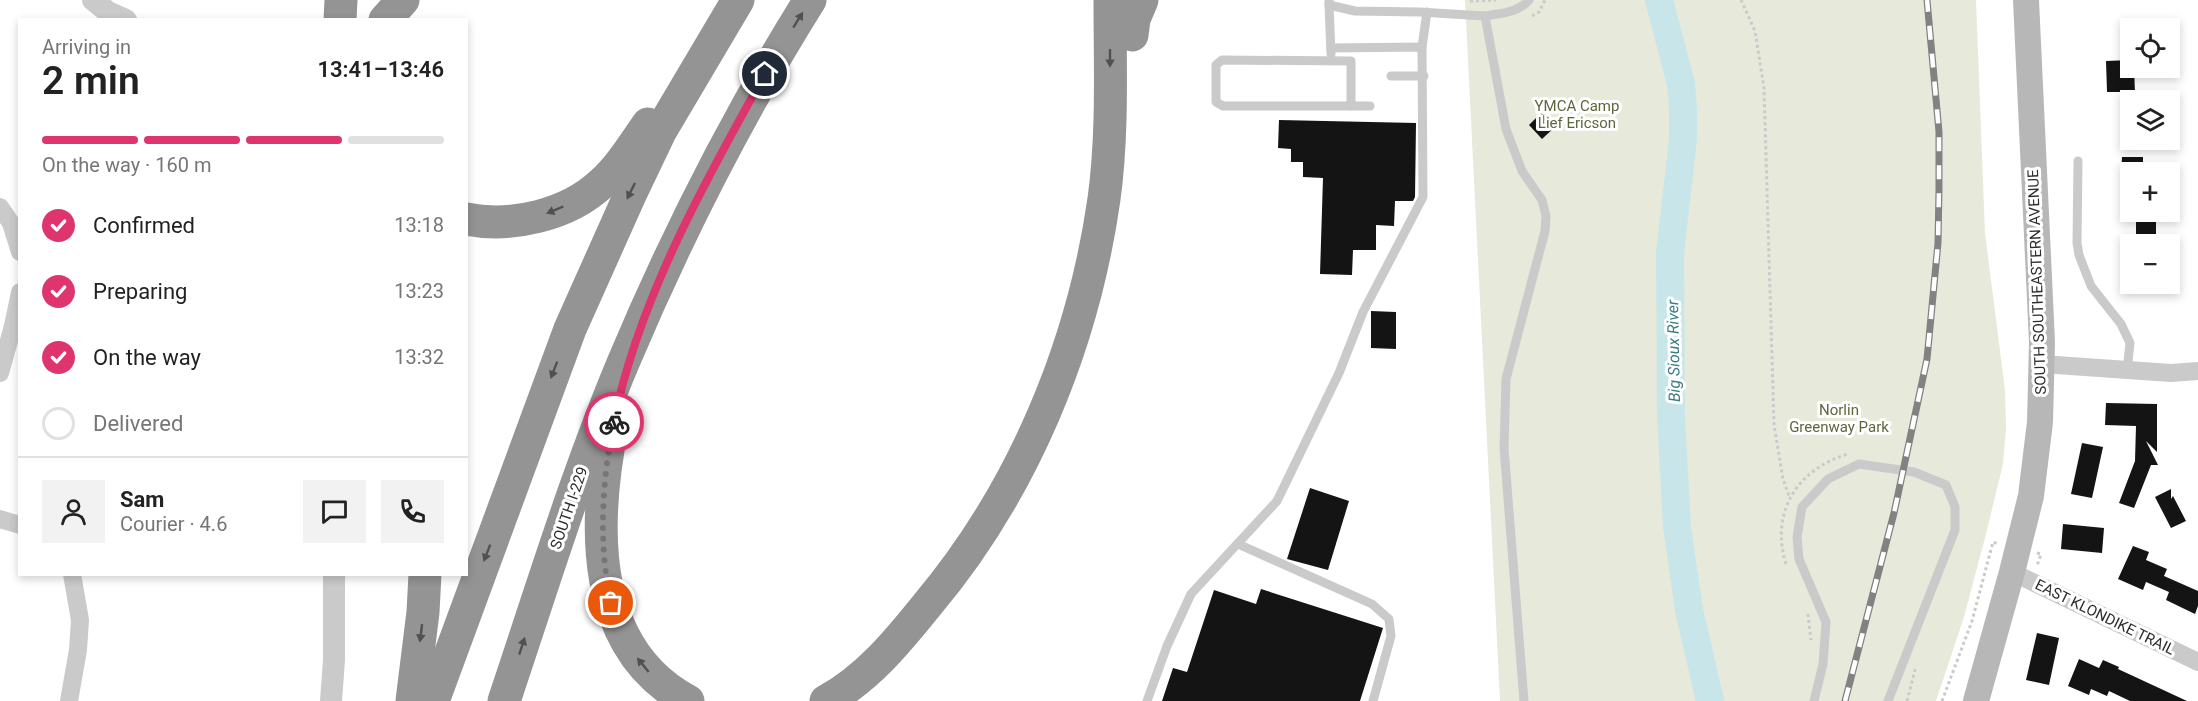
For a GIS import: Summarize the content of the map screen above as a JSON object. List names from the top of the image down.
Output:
{
  "streets": {
    "highway": ["SOUTH I-229"],
    "main road": ["SOUTH SOUTHEASTERN AVENUE"],
    "street": ["EAST KLONDIKE TRAIL"]
  },
  "crossings": [
    ["SOUTH SOUTHEASTERN AVENUE", "EAST KLONDIKE TRAIL"]
  ],
  "water": ["Big Sioux River"],
  "parks": ["YMCA Camp Lief Ericson", "Norlin Greenway Park"],
  "page": {
    "map_buttons": ["+", "−"],
    "heading": ["2 min", "Arriving in", "13:41–13:46"],
    "panel": ["Sam", "Courier · 4.6"],
    "bar": "On the way · 160 m",
    "list": [
      ["Confirmed", "13:18"],
      ["Preparing", "13:23"],
      ["On the way", "13:32"],
      "Delivered"
    ]
  }
}
